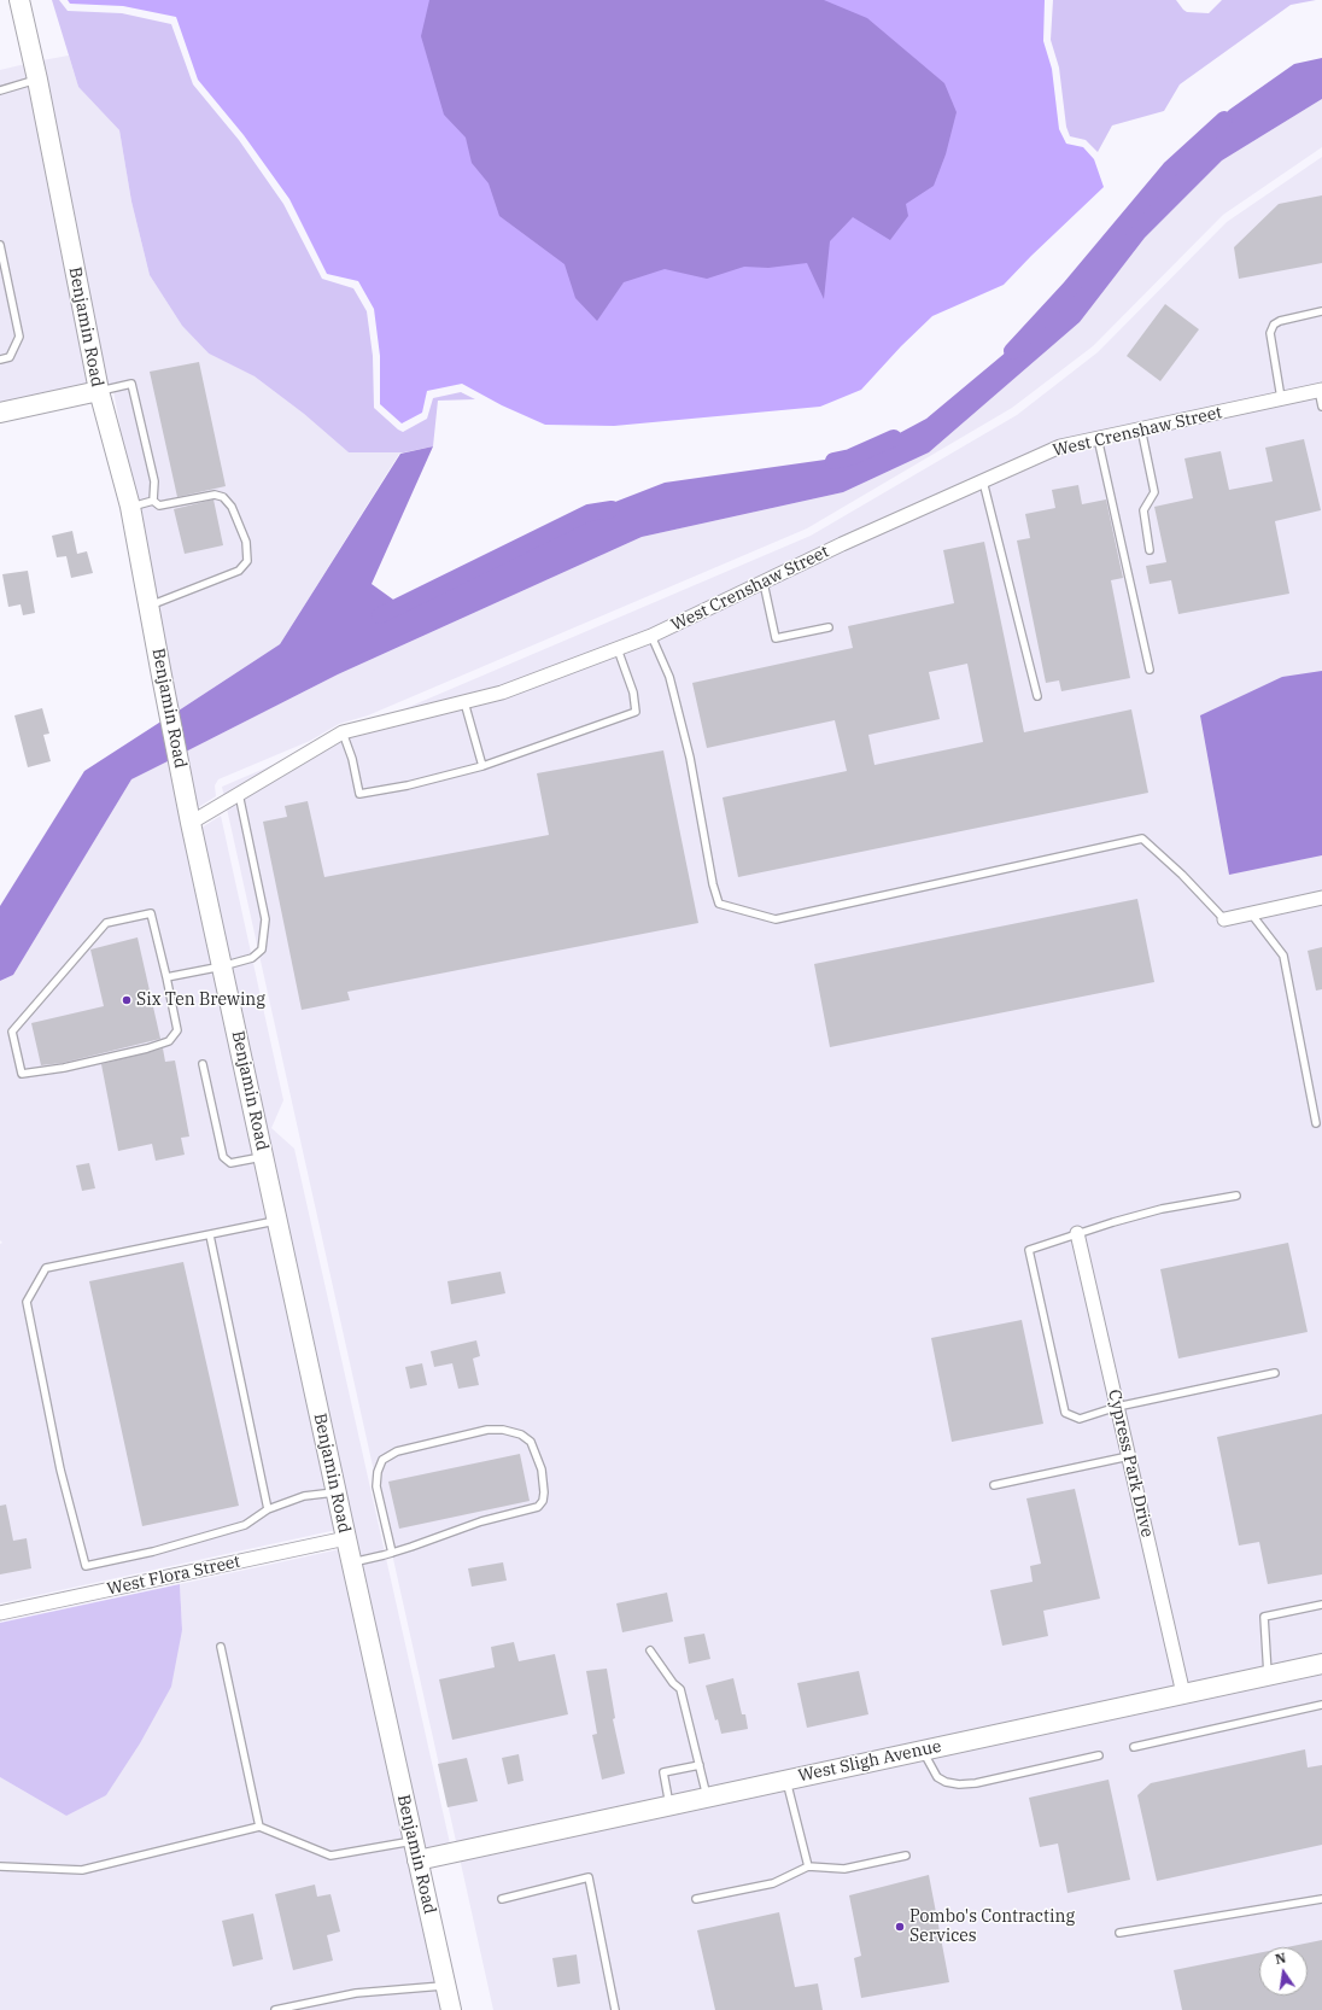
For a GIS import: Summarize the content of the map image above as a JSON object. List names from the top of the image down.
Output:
{
  "streets": {
    "street": [
      "Benjamin Road",
      "West Crenshaw Street",
      "Cypress Park Drive",
      "West Flora Street",
      "West Sligh Avenue"
    ]
  },
  "crossings": [
    ["Benjamin Road", "West Crenshaw Street"],
    ["Benjamin Road", "West Flora Street"],
    ["Benjamin Road", "West Sligh Avenue"],
    ["Cypress Park Drive", "West Sligh Avenue"]
  ],
  "places": ["Six Ten Brewing", "Pombo's Contracting Services"],
  "north": "top"
}
